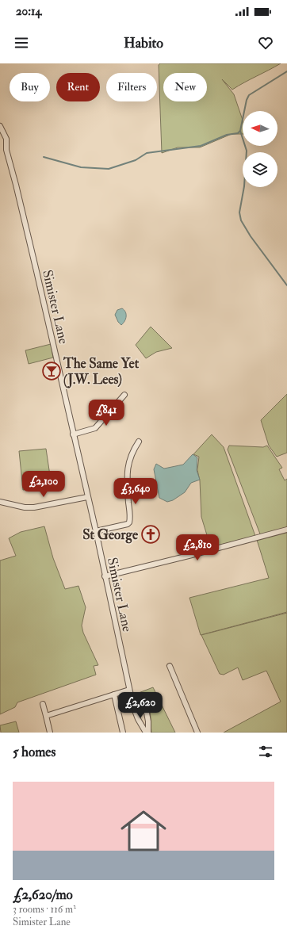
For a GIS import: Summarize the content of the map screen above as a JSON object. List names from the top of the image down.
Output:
{
  "streets": {
    "street": ["Simister Lane"]
  },
  "places": {
    "bar": ["The Same Yet (J.W. Lees)"],
    "church": ["St George"]
  },
  "north": "left",
  "page": {
    "status": "20:14",
    "header": "Habito",
    "chip": [
      "Buy",
      "Rent",
      "Filters",
      "New"
    ],
    "price": [
      "£841",
      "£2,100",
      "£3,640",
      "£2,810",
      "£2,620"
    ],
    "heading": "5 homes",
    "list": [
      {
        "name": "£2,620/mo",
        "note": "3 rooms · 116 m² · Simister Lane"
      }
    ]
  }
}
